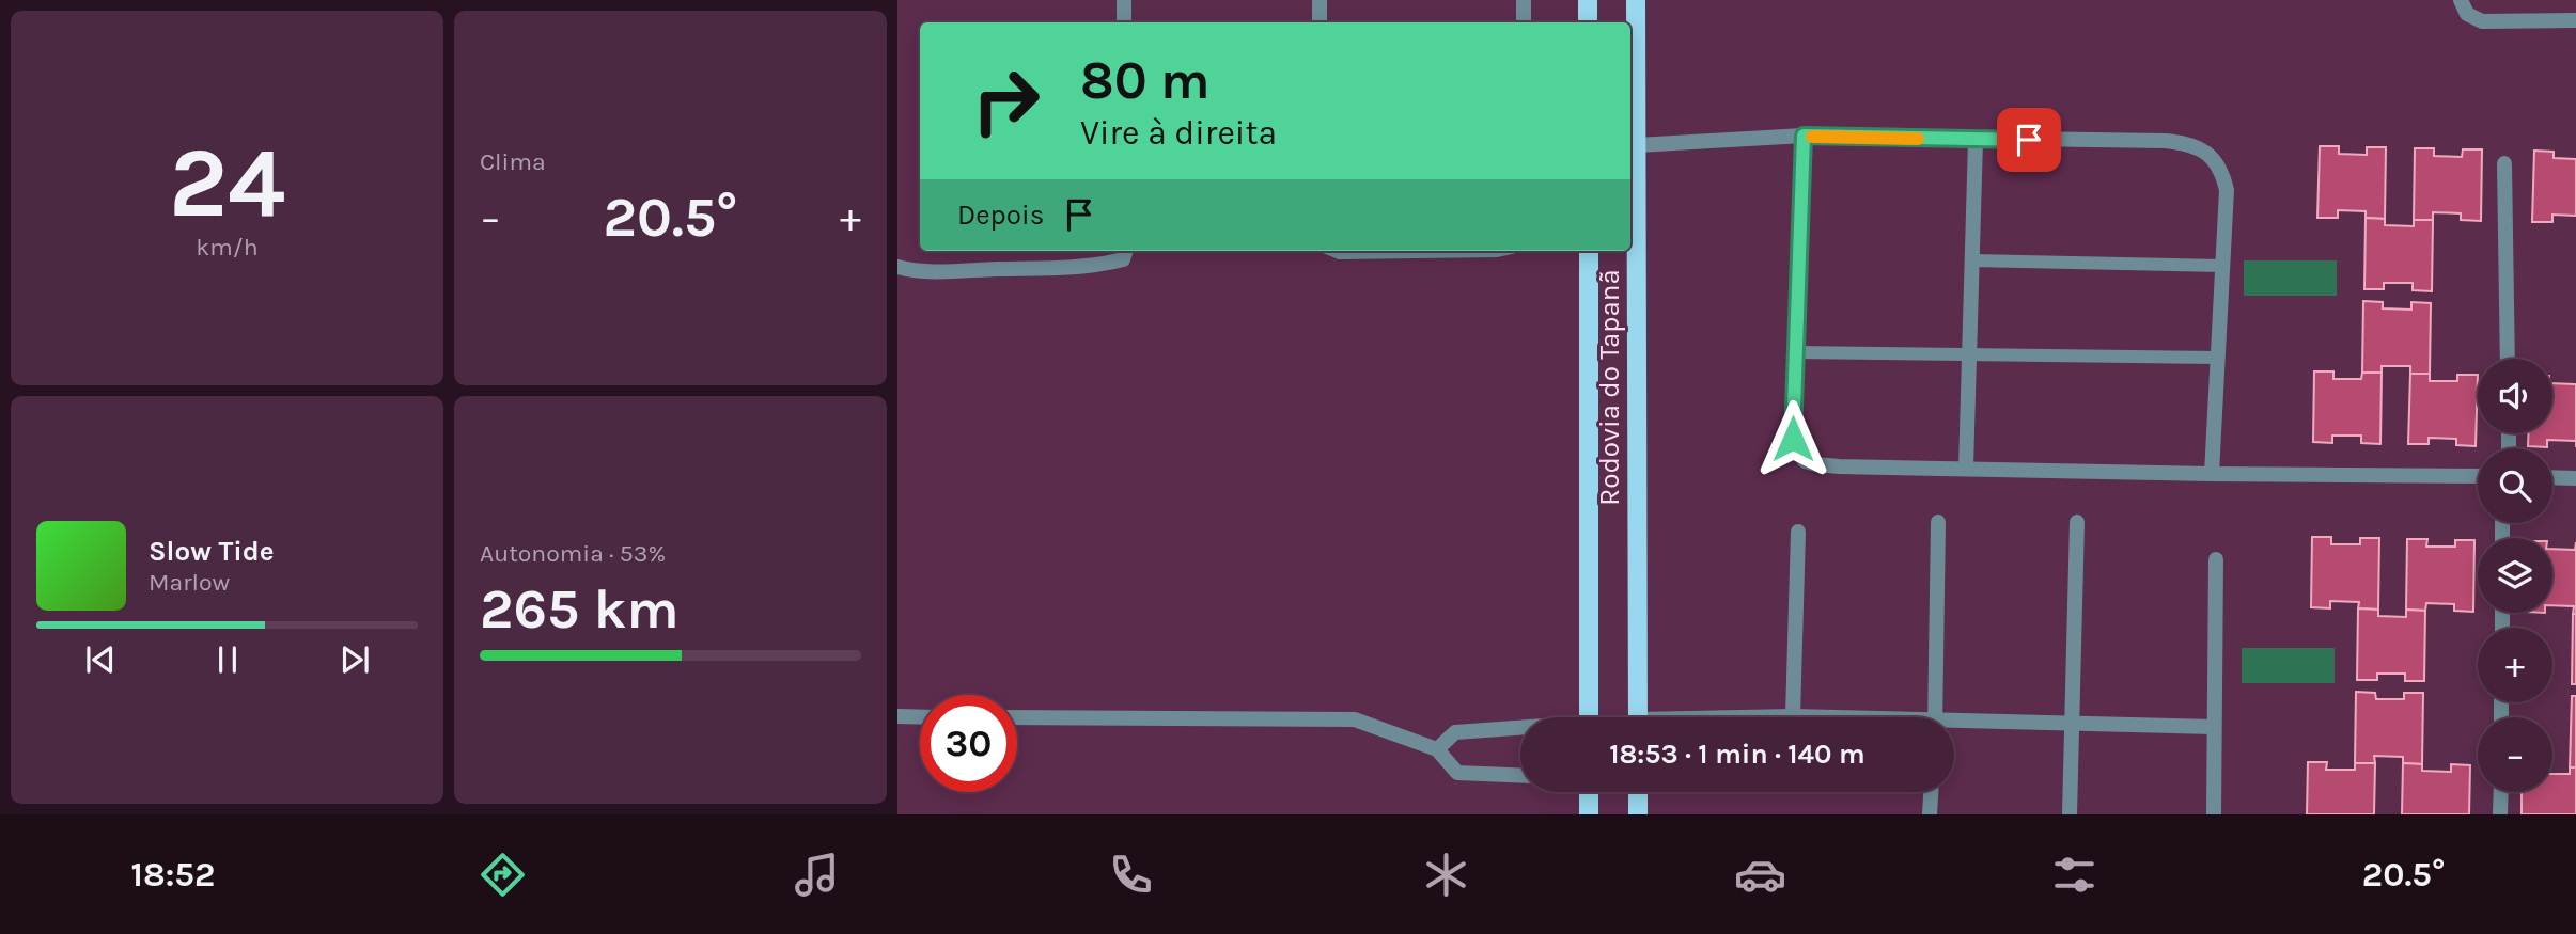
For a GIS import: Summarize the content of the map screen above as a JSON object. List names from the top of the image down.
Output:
{
  "streets": {
    "main road": ["Rodovia do Tapanã"]
  },
  "page": {
    "tile": [
      ["24", "km/h"],
      "Clima",
      ["Autonomia · 53%", "265 km"]
    ],
    "turn": ["80 m", "Vire à direita"],
    "then": "Depois",
    "heat": ["−", "20.5°", "+"],
    "map_buttons": ["+", "−"],
    "song": ["Slow Tide", "Marlow"],
    "limit": "30",
    "trip": "18:53 · 1 min · 140 m",
    "tabs": ["18:52", "20.5°"]
  }
}
